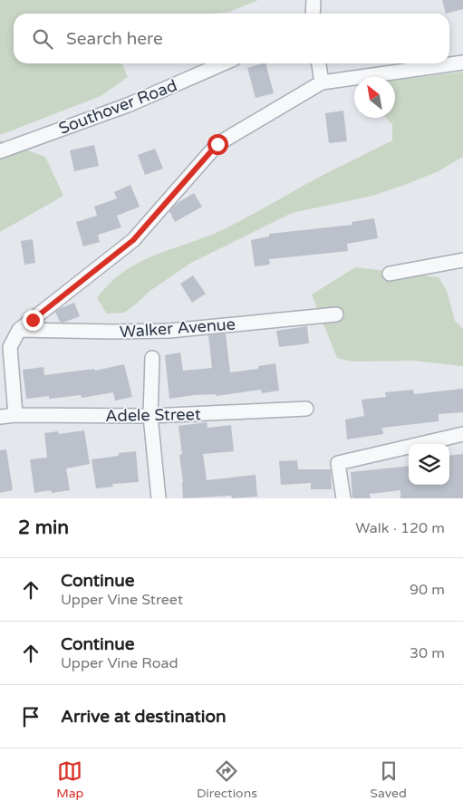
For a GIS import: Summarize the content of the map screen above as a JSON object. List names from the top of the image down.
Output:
{
  "streets": {
    "street": ["Southover Road", "Walker Avenue", "Adele Street"]
  },
  "north": "top left",
  "page": {
    "search": "Search here",
    "heading": ["2 min", "Walk · 120 m"],
    "list": [
      ["Continue", "Upper Vine Street", "90 m"],
      ["Continue", "Upper Vine Road", "30 m"],
      "Arrive at destination"
    ],
    "nav": ["Map", "Directions", "Saved"]
  }
}
